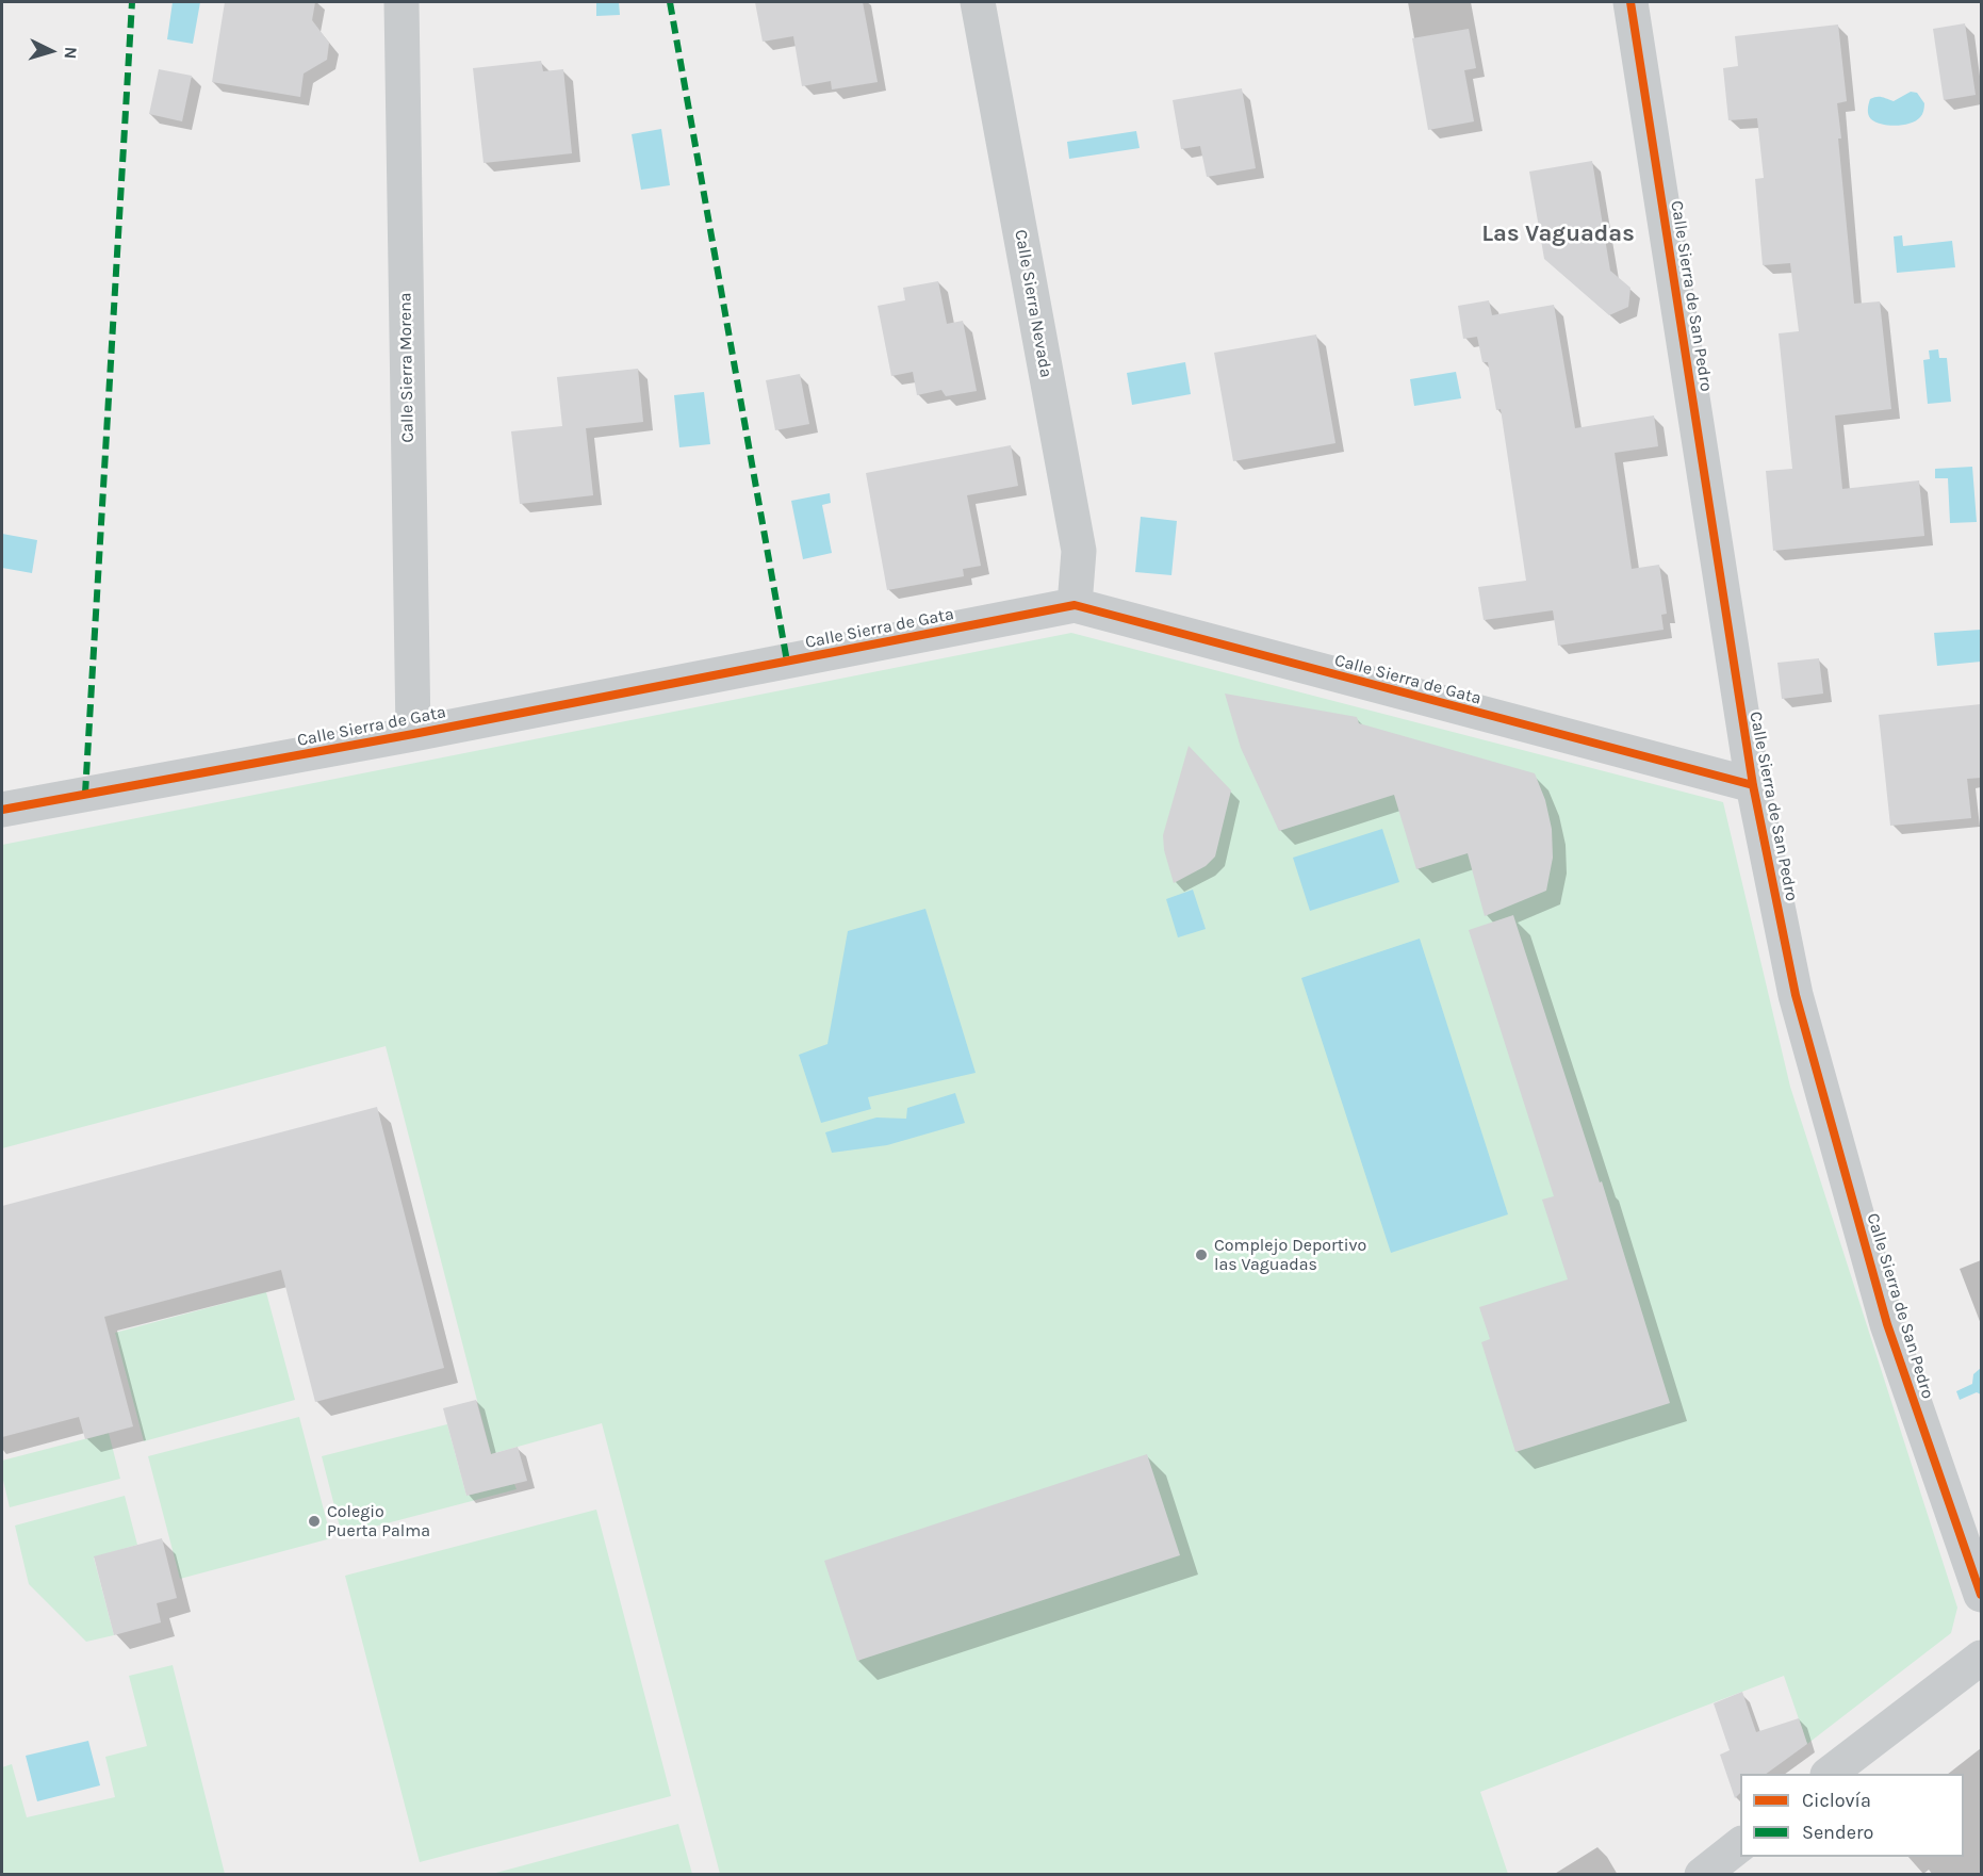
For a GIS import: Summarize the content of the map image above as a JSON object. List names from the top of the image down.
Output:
{
  "streets": {
    "street": [
      "Calle Sierra de San Pedro",
      "Calle Sierra Nevada",
      "Calle Sierra Morena",
      "Calle Sierra de Gata"
    ]
  },
  "crossings": [
    ["Calle Sierra de San Pedro", "Calle Sierra de Gata"],
    ["Calle Sierra Nevada", "Calle Sierra de Gata"],
    ["Calle Sierra Morena", "Calle Sierra de Gata"]
  ],
  "districts": ["Las Vaguadas"],
  "places": ["Complejo Deportivo las Vaguadas", "Colegio Puerta Palma"],
  "legend": ["Ciclovía", "Sendero"],
  "north": "right"
}
